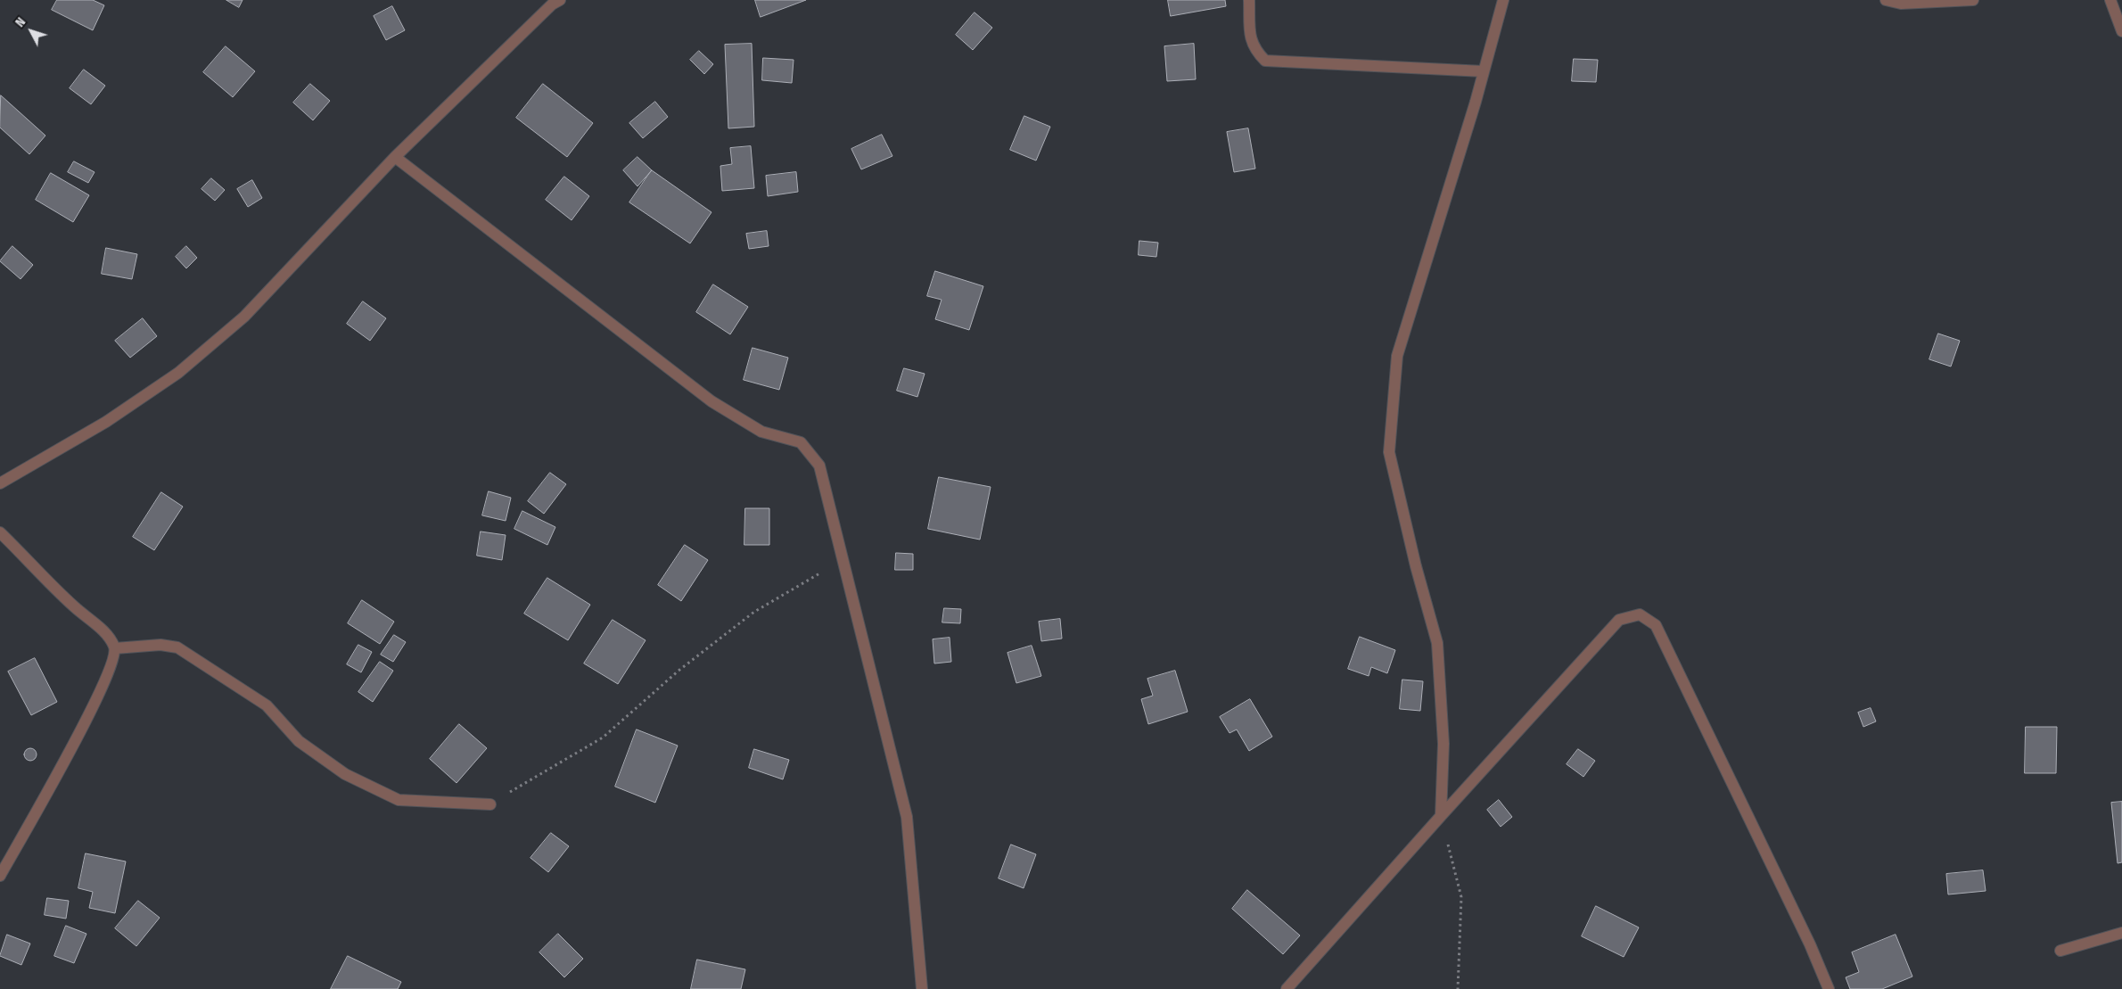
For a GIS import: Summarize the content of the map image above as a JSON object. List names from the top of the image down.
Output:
{
  "north": "top left"
}
